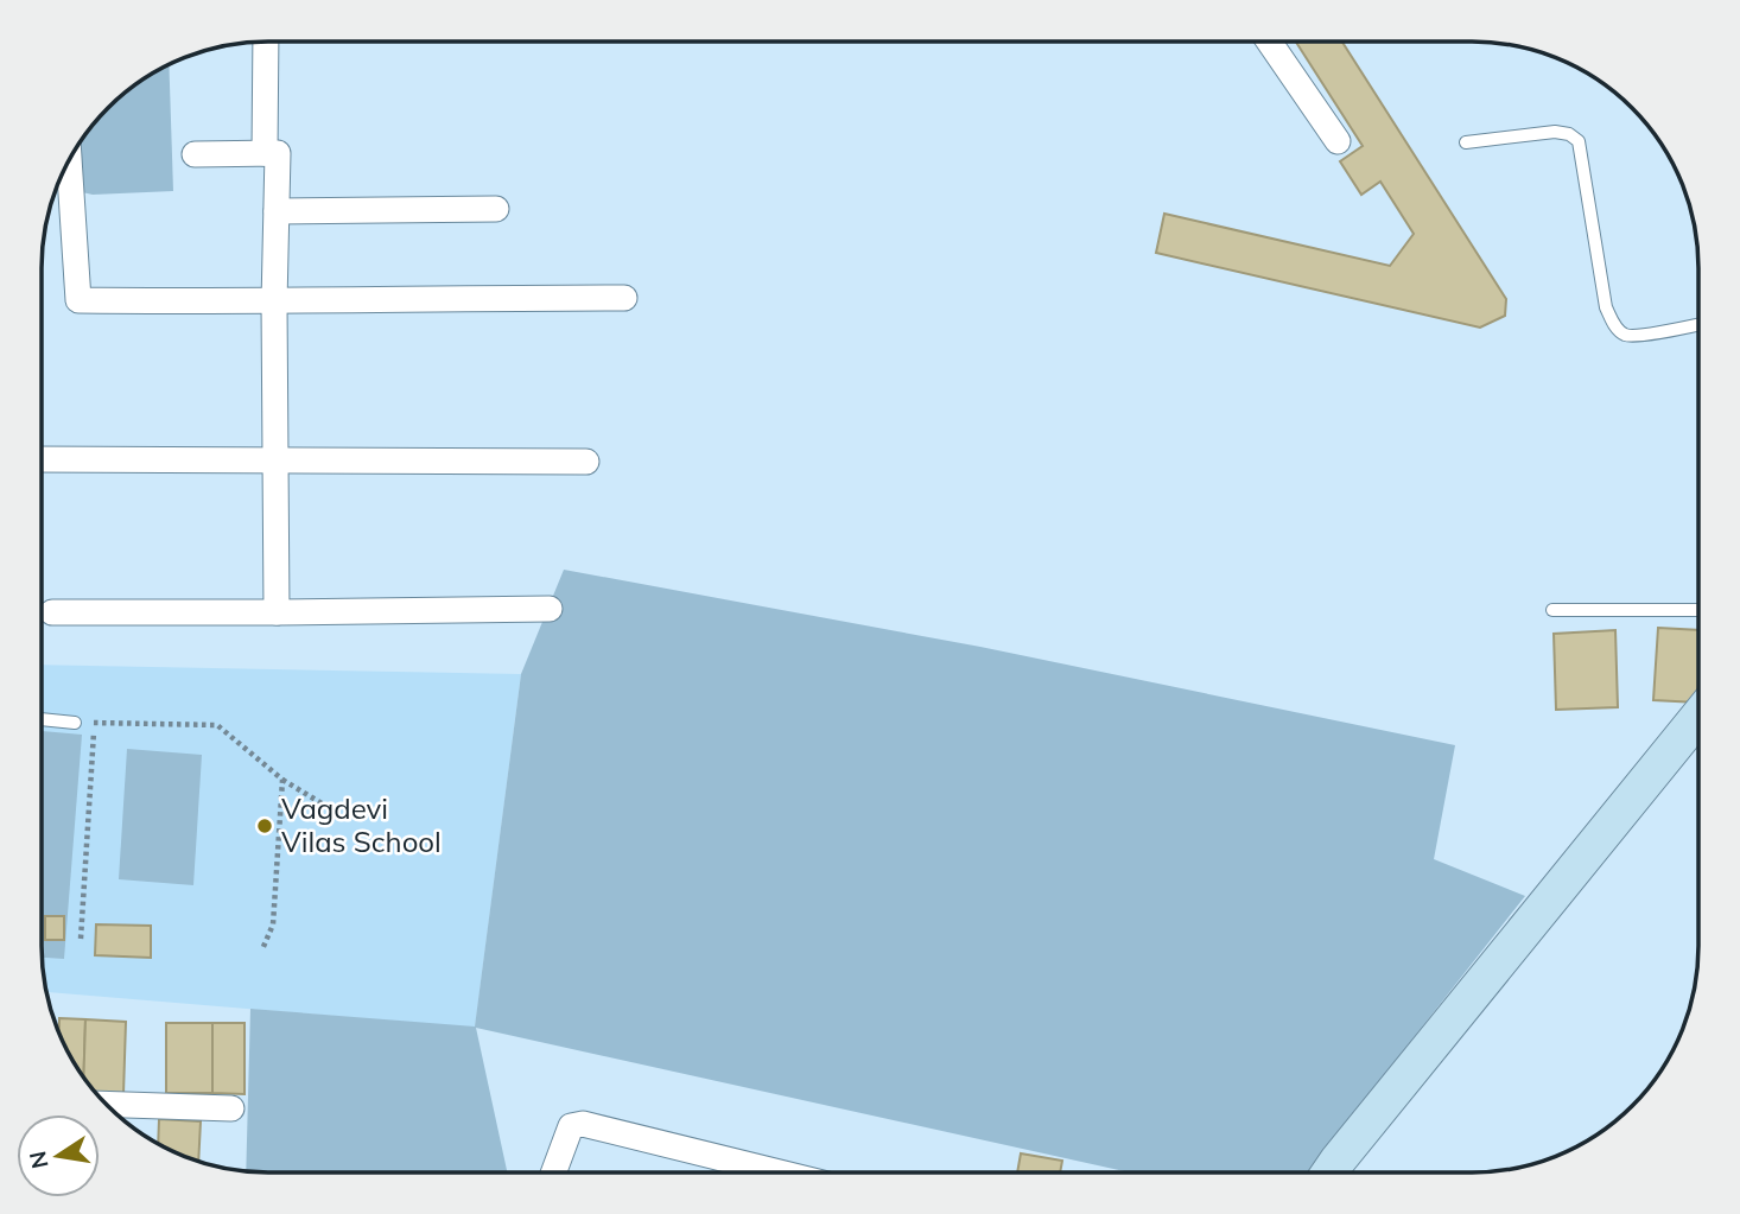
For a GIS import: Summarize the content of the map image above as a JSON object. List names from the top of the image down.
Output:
{
  "places": ["Vagdevi Vilas School"],
  "north": "left"
}
